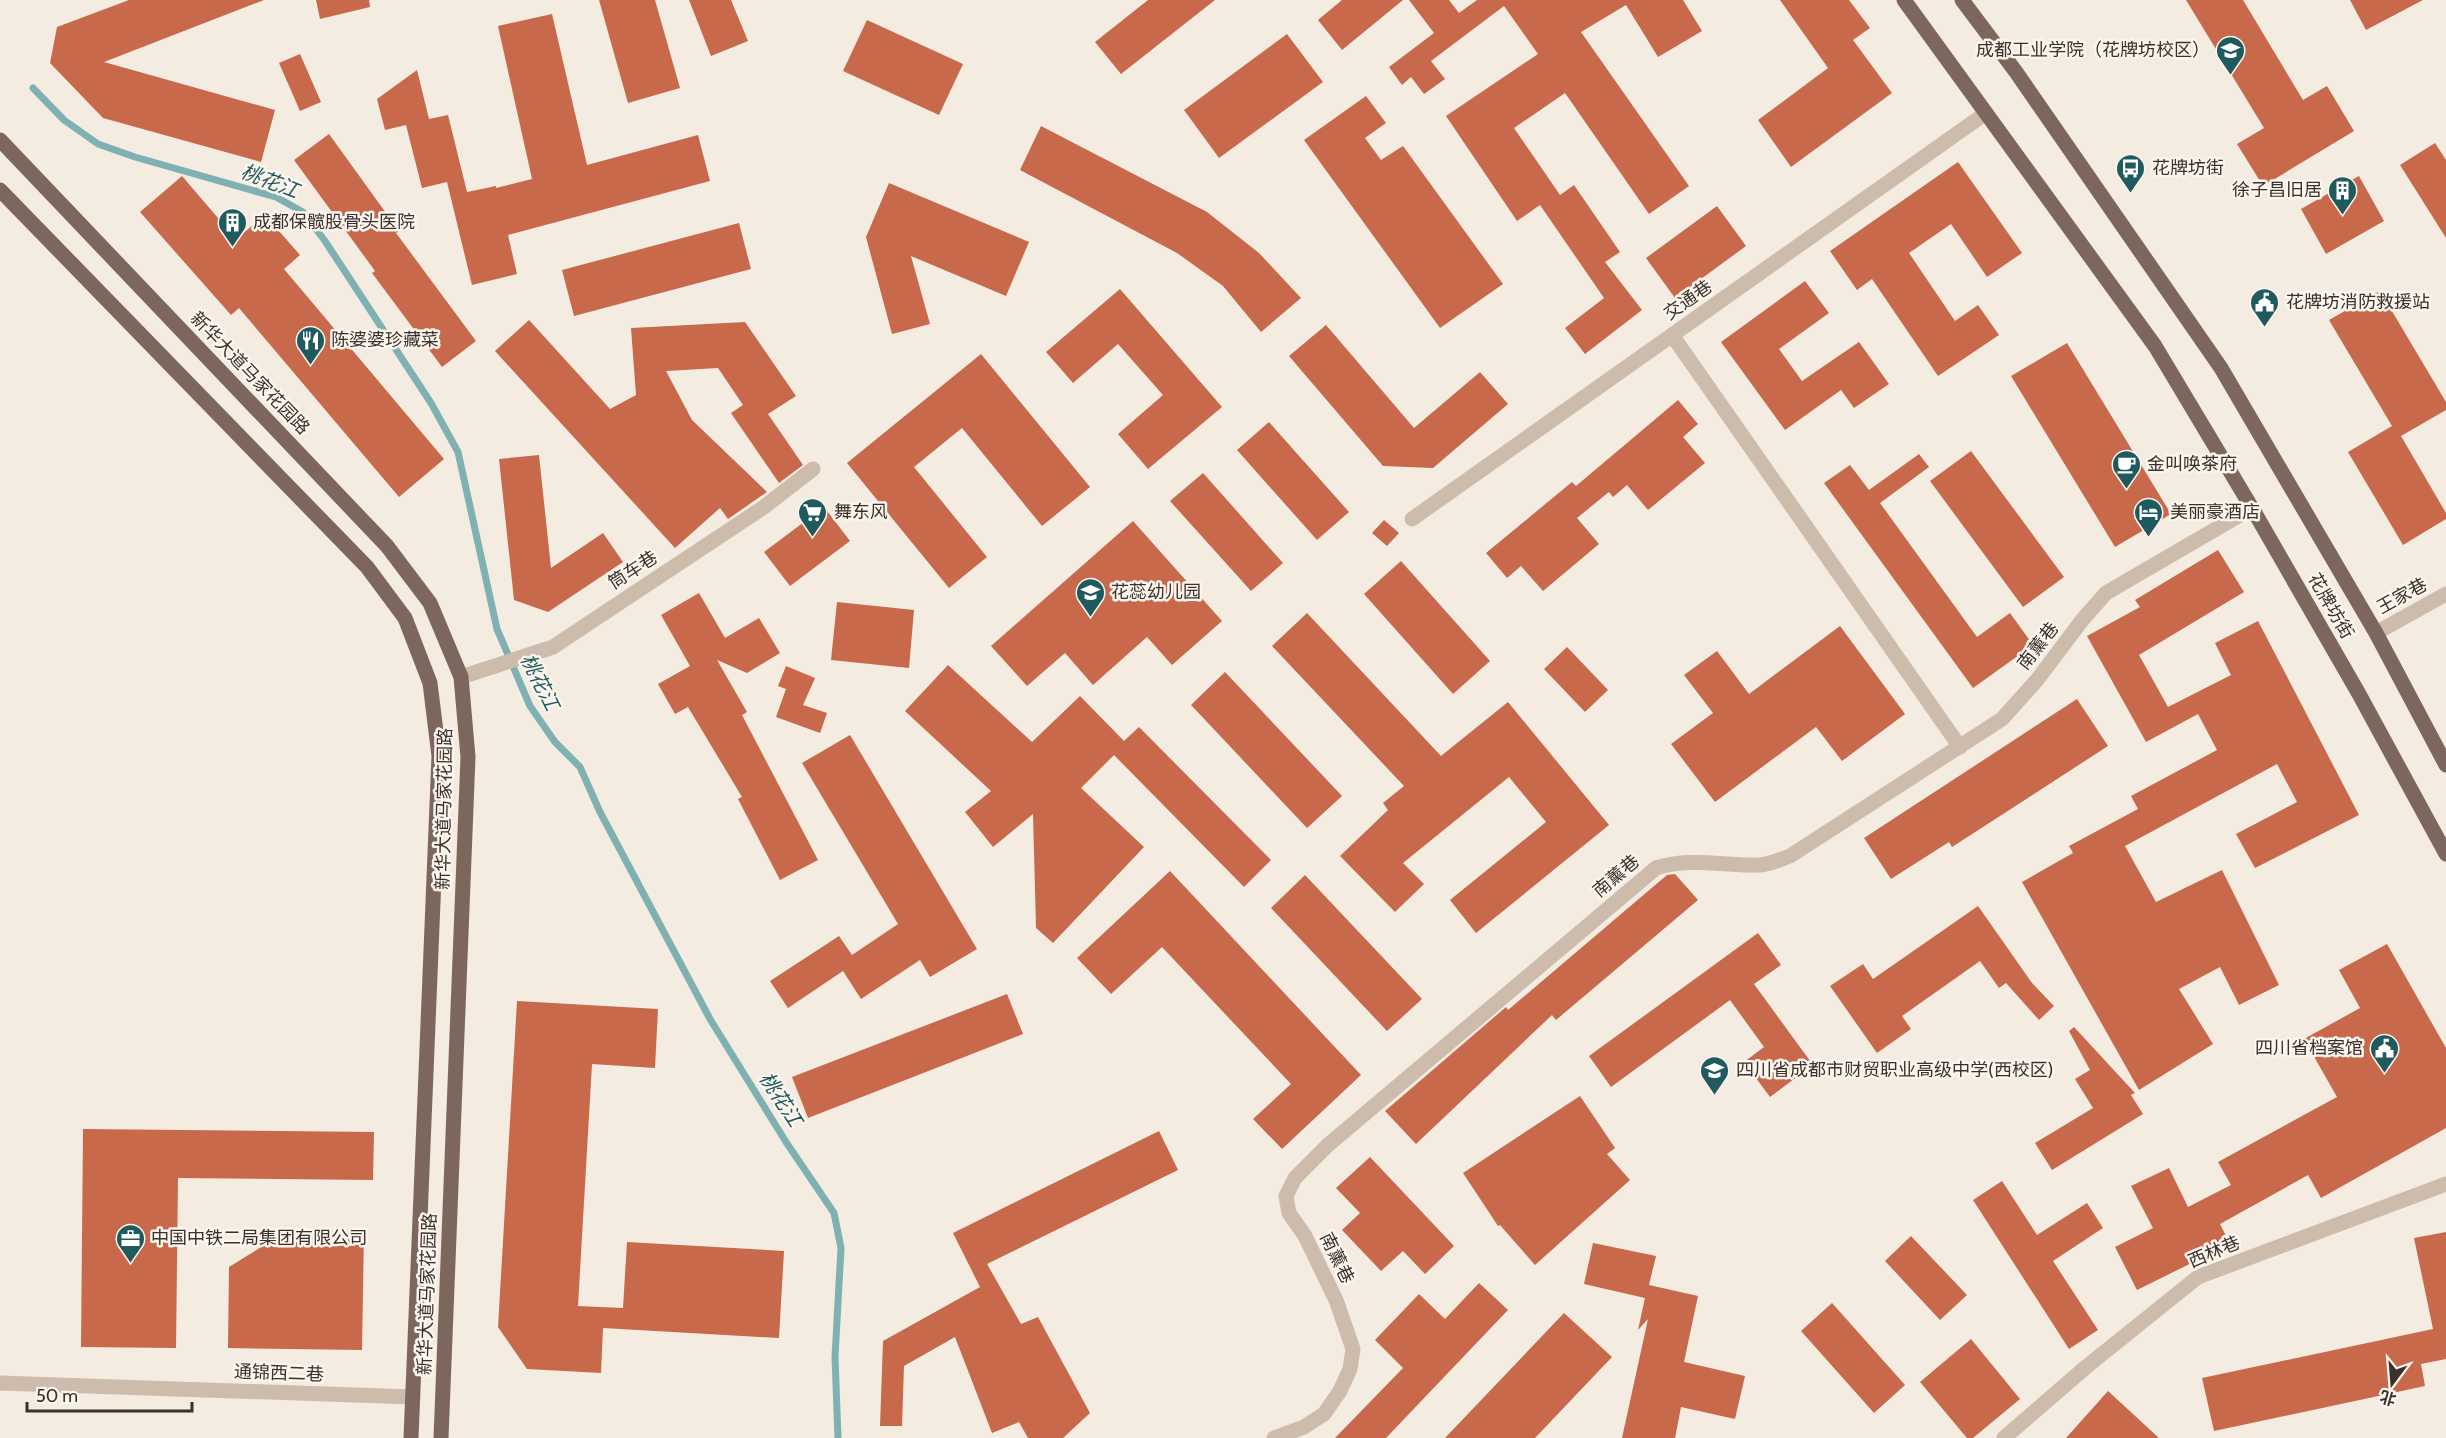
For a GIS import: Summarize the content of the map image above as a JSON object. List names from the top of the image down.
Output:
{
  "streets": {
    "main road": ["新华大道马家花园路", "花牌坊街"],
    "street": [
      "交通巷",
      "筒车巷",
      "王家巷",
      "南薰巷",
      "西林巷",
      "通锦西二巷"
    ]
  },
  "crossings": [
    ["交通巷", "花牌坊街"],
    ["新华大道马家花园路", "筒车巷"],
    ["新华大道马家花园路", "通锦西二巷"],
    ["王家巷", "花牌坊街"],
    ["花牌坊街", "南薰巷"]
  ],
  "water": ["桃花江"],
  "places": {
    "school or university": ["成都工业学院（花牌坊校区）", "花蕊幼儿园", "四川省成都市财贸职业高级中学(西校区)"],
    "bus stop": ["花牌坊街"],
    "building": ["徐子昌旧居", "成都保髋股骨头医院"],
    "public building": ["花牌坊消防救援站", "四川省档案馆"],
    "restaurant": ["陈婆婆珍藏菜"],
    "cafe": ["金叫唤茶府"],
    "supermarket": ["舞东风"],
    "hotel": ["美丽豪酒店"],
    "office": ["中国中铁二局集团有限公司"]
  },
  "scale_bar": "50 m",
  "north": "bottom"
}
